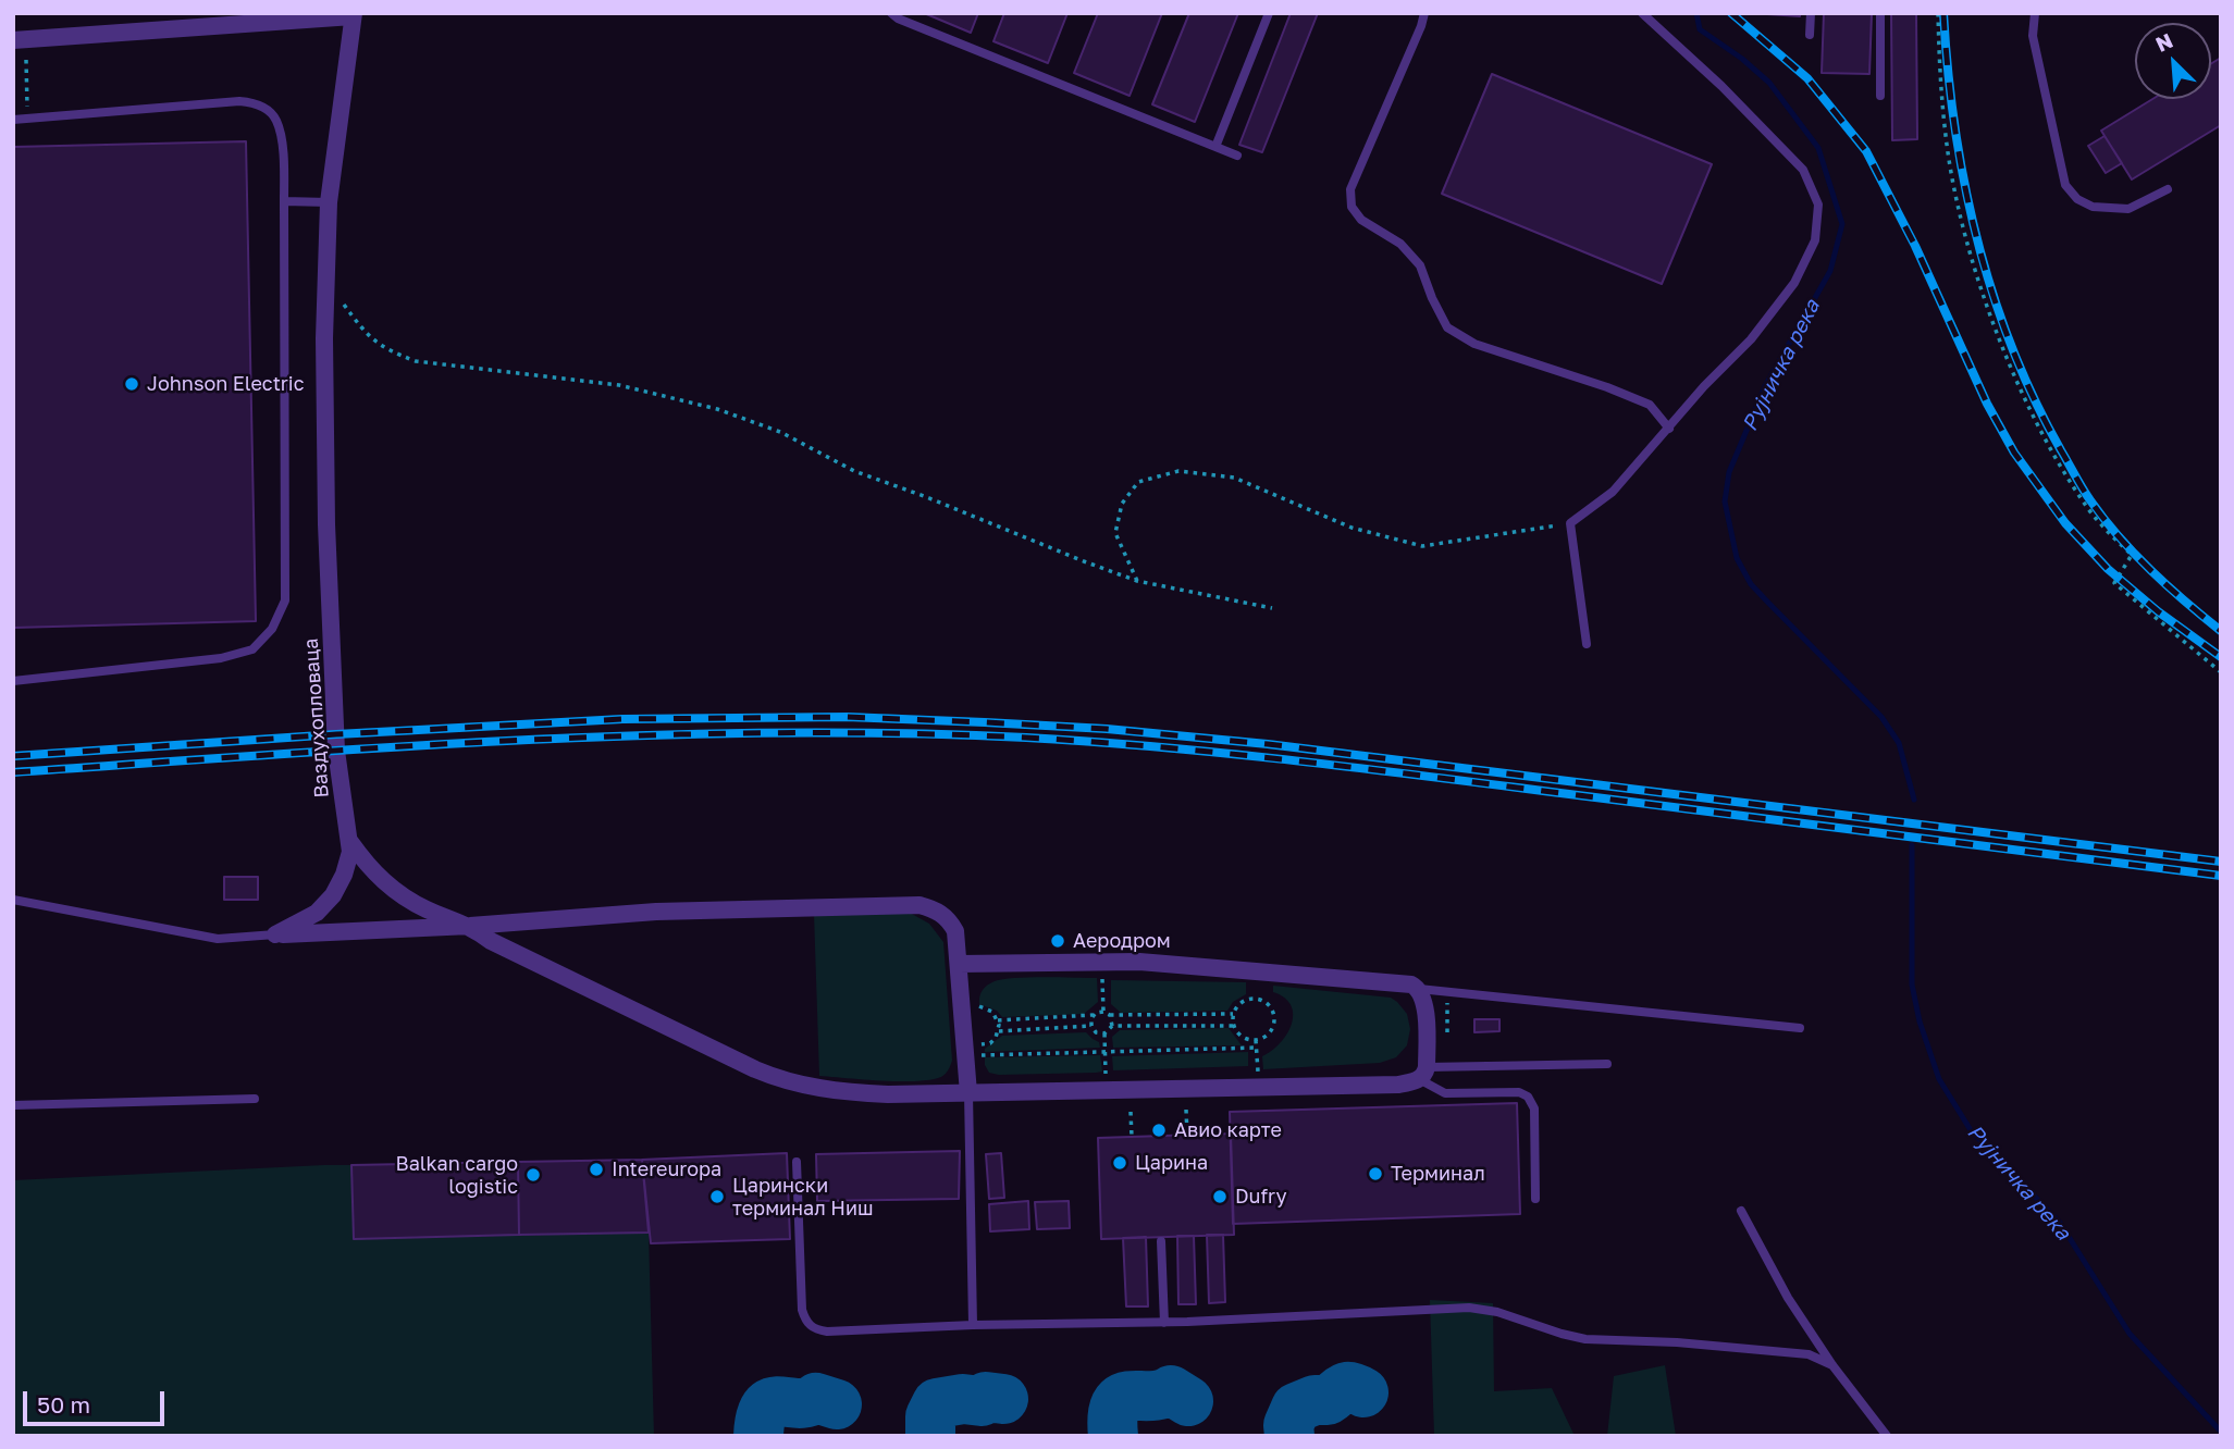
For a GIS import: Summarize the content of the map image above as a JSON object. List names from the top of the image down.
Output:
{
  "streets": {
    "street": ["Ваздухопловаца"]
  },
  "water": ["Рујничка река"],
  "places": [
    "Johnson Electric",
    "Аеродром",
    "Авио карте",
    "Царина",
    "Intereuropa",
    "Терминал",
    "Balkan cargo logistic",
    "Царински терминал Ниш",
    "Dufry"
  ],
  "scale_bar": "50 m",
  "north": "top left"
}
